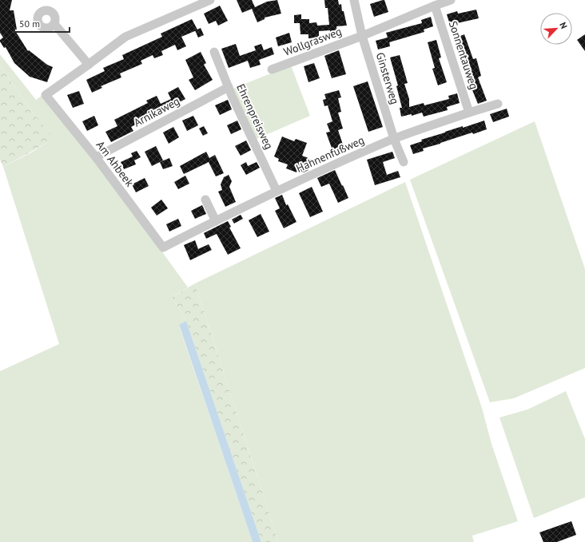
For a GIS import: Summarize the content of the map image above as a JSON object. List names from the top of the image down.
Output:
{
  "streets": {
    "street": [
      "Wollgrasweg",
      "Sonnentauweg",
      "Ginsterweg",
      "Arnikaweg",
      "Ehrenpreisweg",
      "Hahnenfußweg",
      "Am Ahbeek"
    ]
  },
  "crossings": [
    ["Wollgrasweg", "Ginsterweg"],
    ["Ginsterweg", "Hahnenfußweg"],
    ["Arnikaweg", "Ehrenpreisweg"],
    ["Arnikaweg", "Am Ahbeek"],
    ["Ehrenpreisweg", "Hahnenfußweg"],
    ["Hahnenfußweg", "Am Ahbeek"]
  ],
  "scale_bar": "50 m",
  "north": "top right"
}
